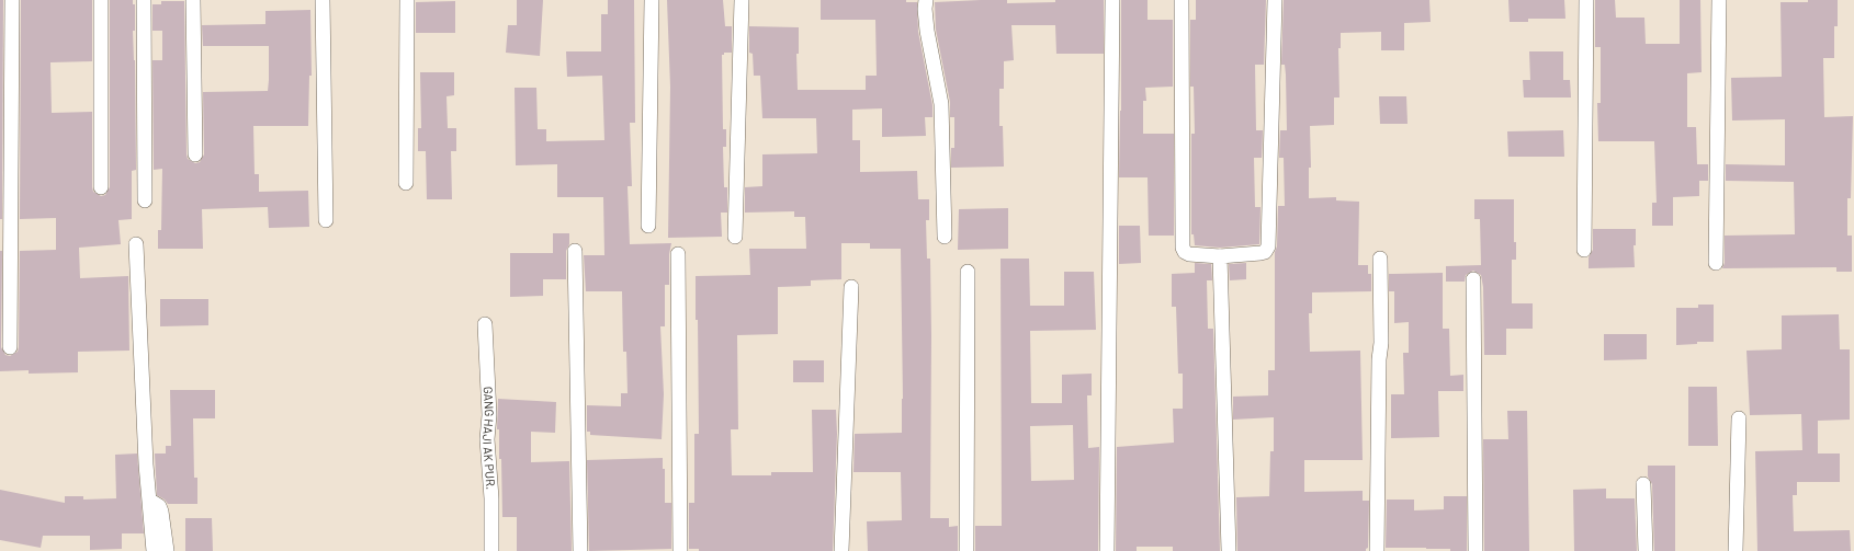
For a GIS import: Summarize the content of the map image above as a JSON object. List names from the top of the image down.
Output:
{
  "streets": {
    "street": ["GANG HAJI AK PUR."]
  }
}
